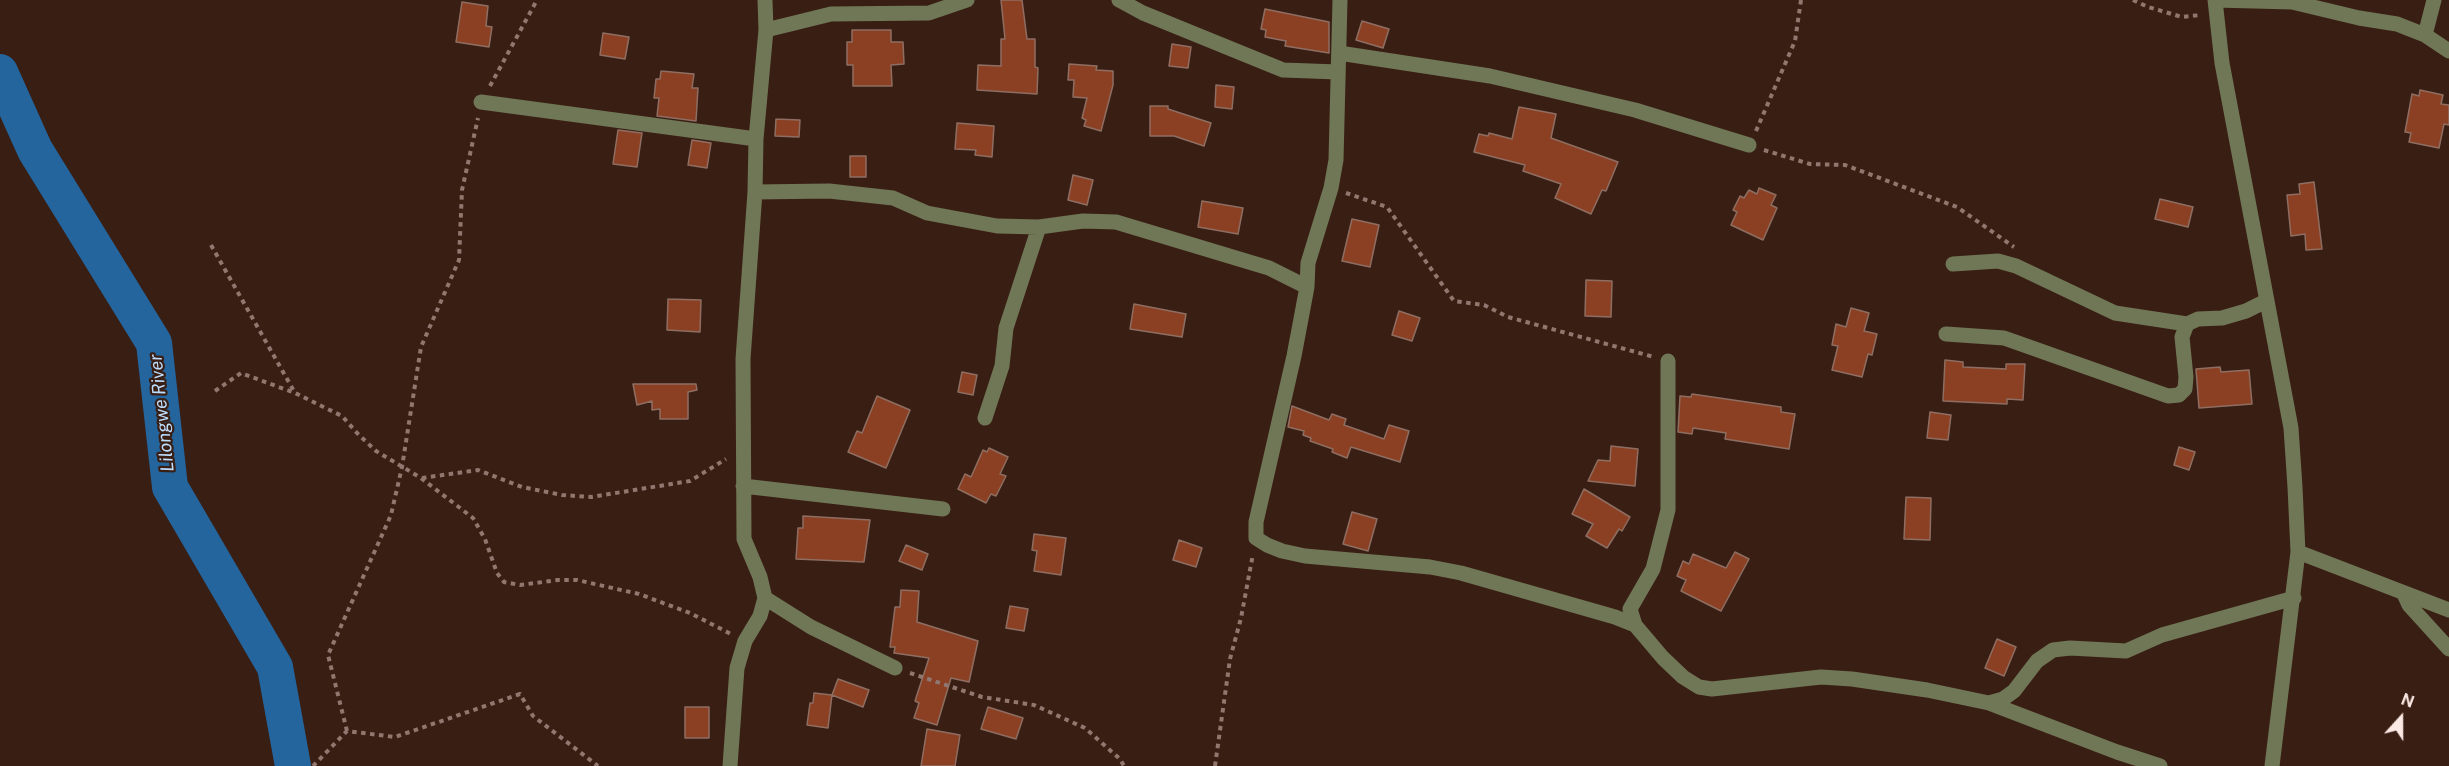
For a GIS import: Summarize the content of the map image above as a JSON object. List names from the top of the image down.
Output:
{
  "water": ["Lilongwe River"],
  "north": "top"
}
